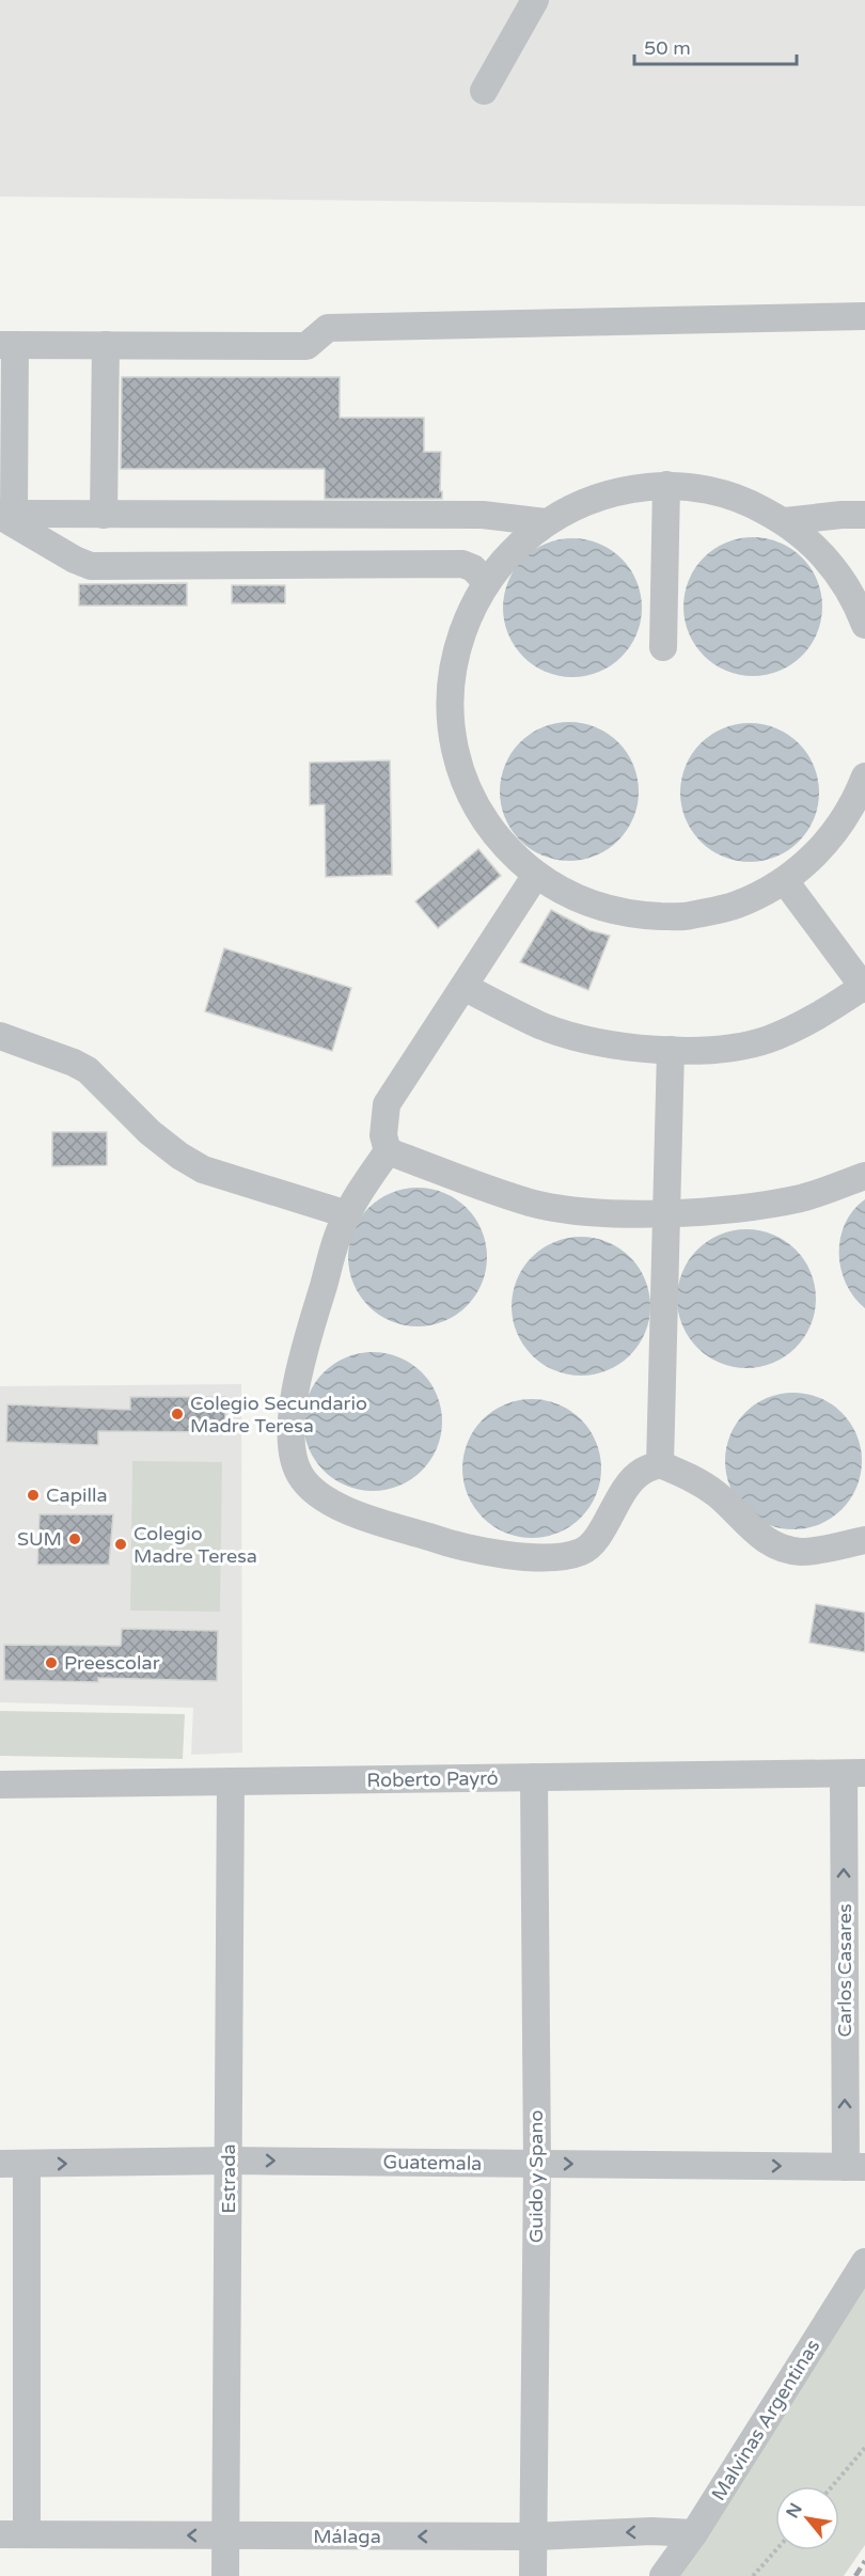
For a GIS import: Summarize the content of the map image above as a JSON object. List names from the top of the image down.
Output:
{
  "streets": {
    "street": [
      "Roberto Payró",
      "Carlos Casares",
      "Guatemala",
      "Guido y Spano",
      "Estrada",
      "Malvinas Argentinas",
      "Málaga"
    ]
  },
  "crossings": [
    ["Roberto Payró", "Carlos Casares"],
    ["Roberto Payró", "Guido y Spano"],
    ["Roberto Payró", "Estrada"],
    ["Carlos Casares", "Guatemala"],
    ["Guatemala", "Guido y Spano"],
    ["Guatemala", "Estrada"],
    ["Guido y Spano", "Málaga"],
    ["Estrada", "Málaga"],
    ["Malvinas Argentinas", "Málaga"]
  ],
  "one_way": ["Carlos Casares", "Guatemala", "Málaga"],
  "places": [
    "Colegio Secundario Madre Teresa",
    "Capilla",
    "SUM",
    "Colegio Madre Teresa",
    "Preescolar"
  ],
  "scale_bar": "50 m",
  "north": "top left"
}
